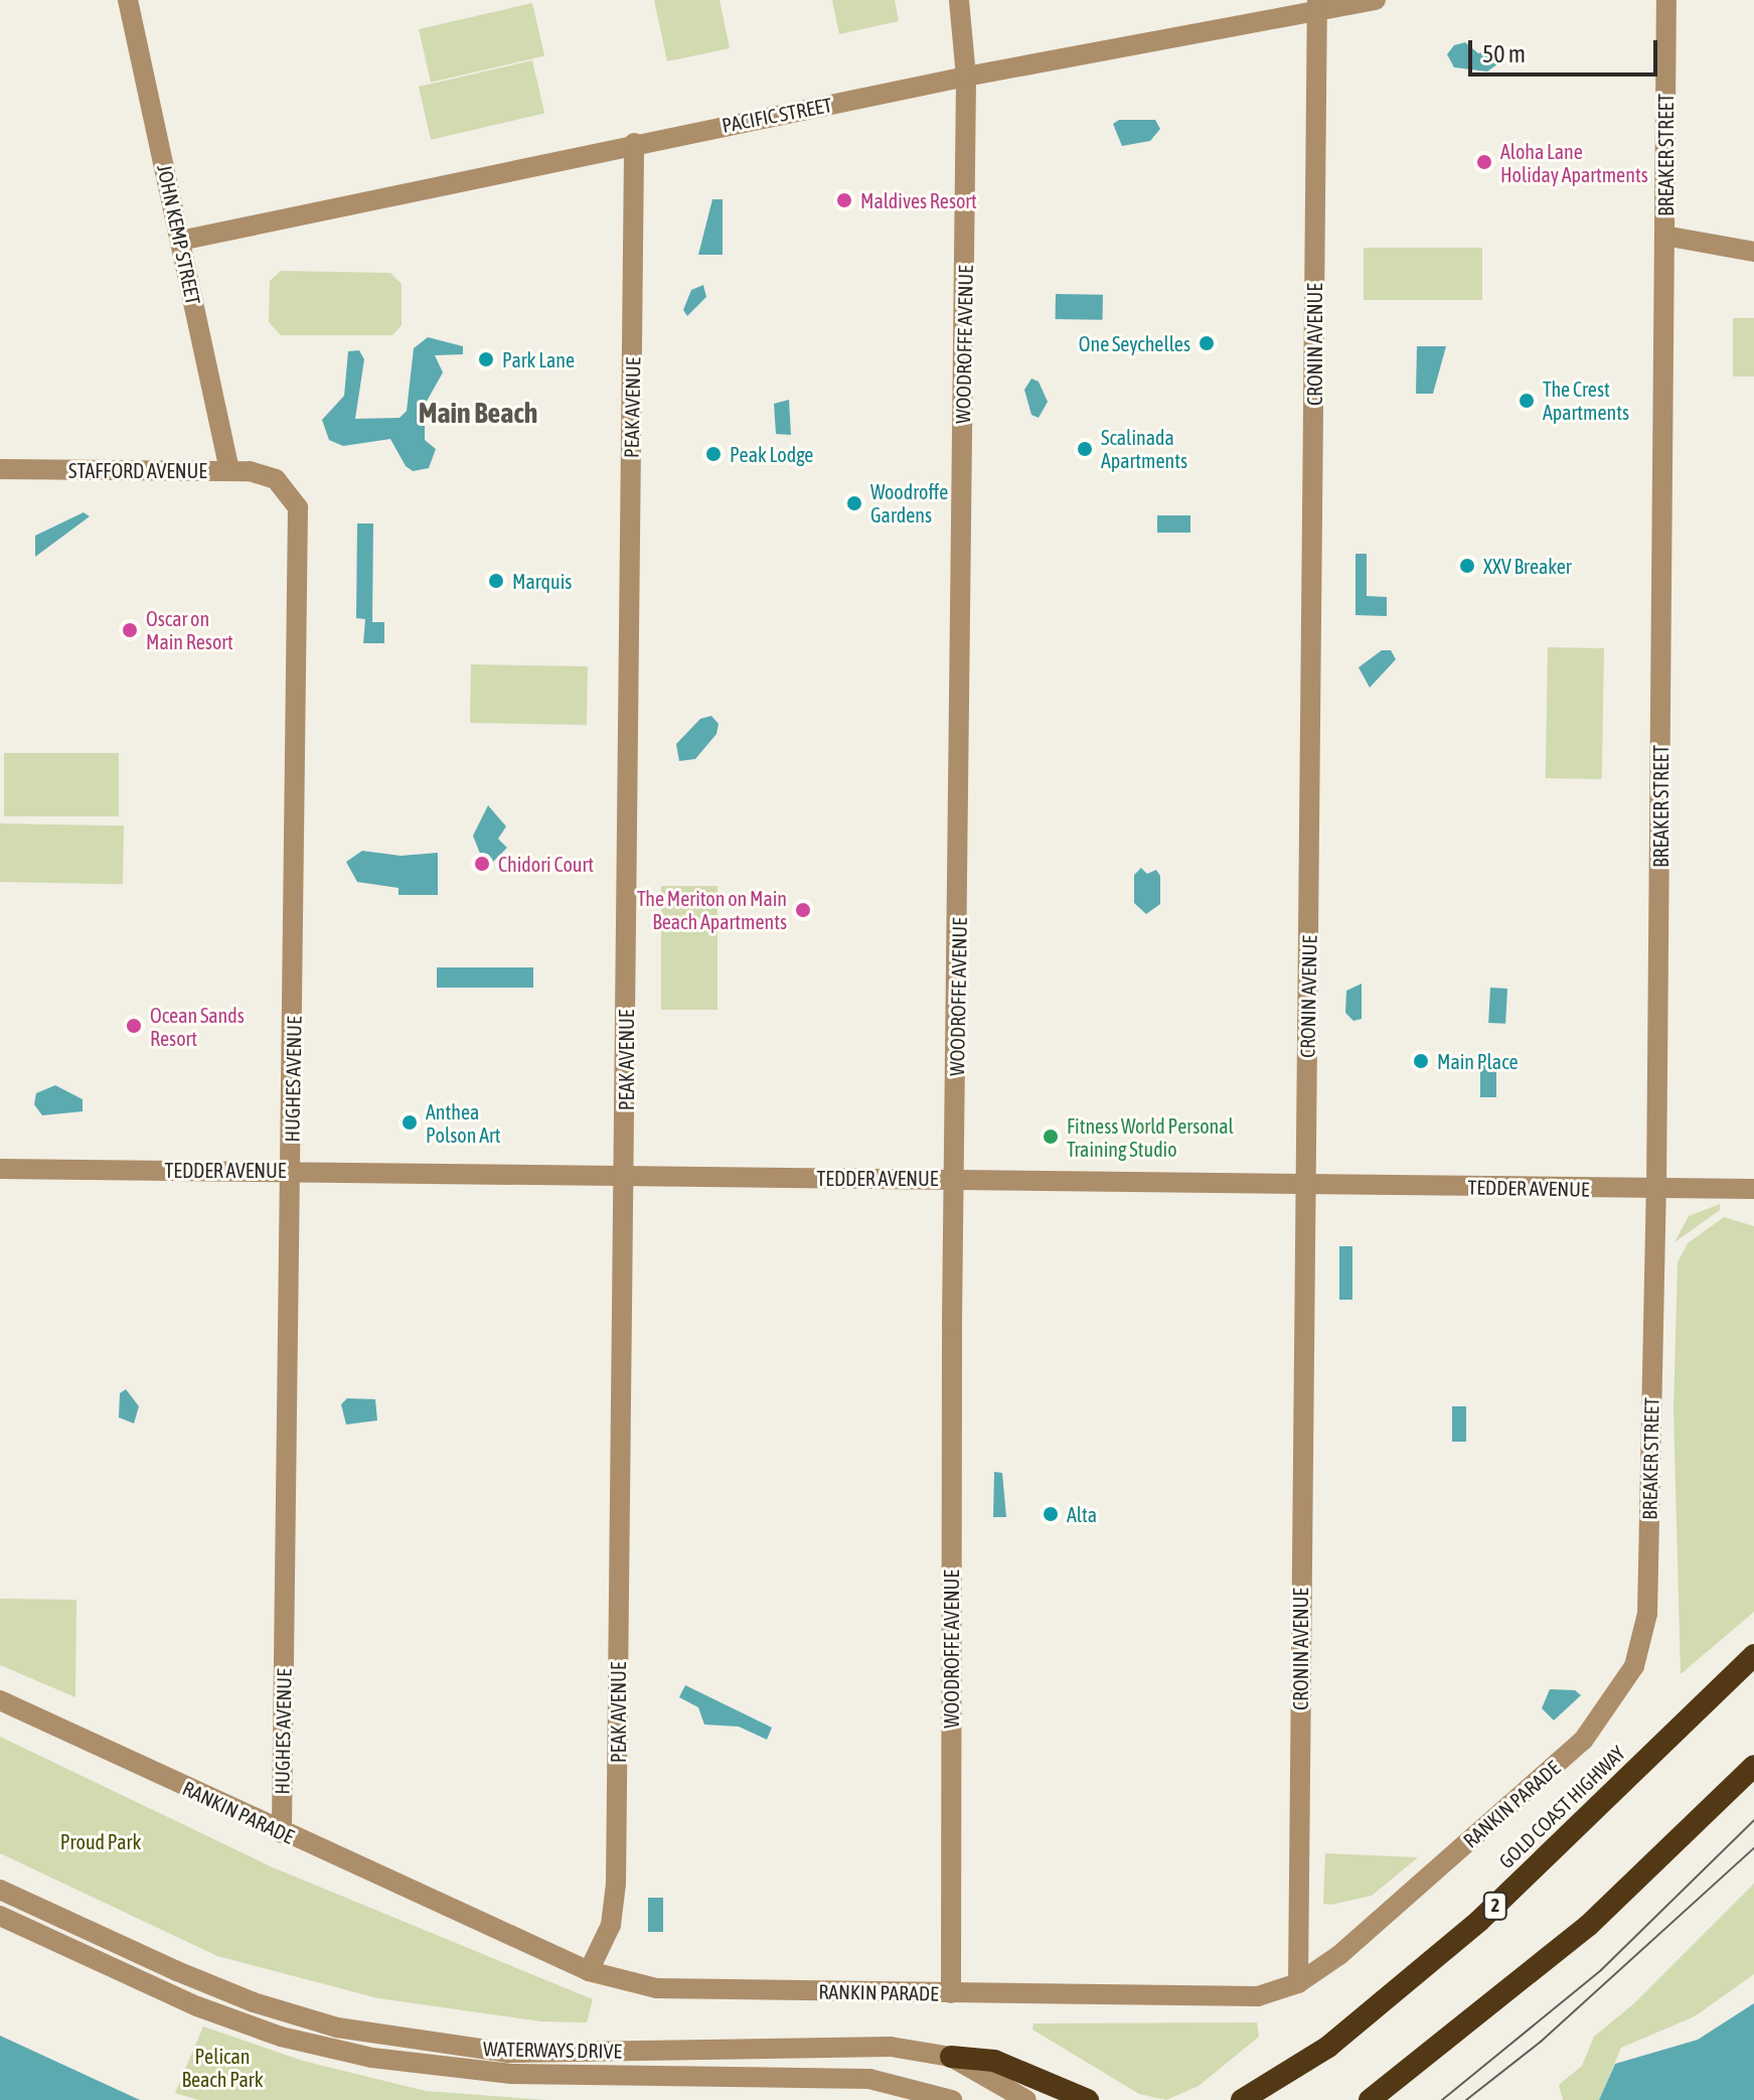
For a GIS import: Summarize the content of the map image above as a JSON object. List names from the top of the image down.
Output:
{
  "streets": {
    "highway": ["GOLD COAST HIGHWAY", "2"],
    "street": [
      "PACIFIC STREET",
      "BREAKER STREET",
      "JOHN KEMP STREET",
      "WOODROFFE AVENUE",
      "CRONIN AVENUE",
      "PEAK AVENUE",
      "STAFFORD AVENUE",
      "HUGHES AVENUE",
      "TEDDER AVENUE",
      "RANKIN PARADE",
      "WATERWAYS DRIVE"
    ]
  },
  "crossings": [
    ["PACIFIC STREET", "JOHN KEMP STREET"],
    ["PACIFIC STREET", "WOODROFFE AVENUE"],
    ["PACIFIC STREET", "CRONIN AVENUE"],
    ["PACIFIC STREET", "PEAK AVENUE"],
    ["BREAKER STREET", "TEDDER AVENUE"],
    ["BREAKER STREET", "RANKIN PARADE"],
    ["JOHN KEMP STREET", "STAFFORD AVENUE"],
    ["WOODROFFE AVENUE", "TEDDER AVENUE"],
    ["WOODROFFE AVENUE", "RANKIN PARADE"],
    ["CRONIN AVENUE", "TEDDER AVENUE"],
    ["CRONIN AVENUE", "RANKIN PARADE"],
    ["PEAK AVENUE", "TEDDER AVENUE"],
    ["PEAK AVENUE", "RANKIN PARADE"],
    ["STAFFORD AVENUE", "HUGHES AVENUE"],
    ["HUGHES AVENUE", "TEDDER AVENUE"],
    ["HUGHES AVENUE", "RANKIN PARADE"]
  ],
  "districts": ["Main Beach"],
  "parks": ["Proud Park", "Pelican Beach Park"],
  "places": [
    "Aloha Lane Holiday Apartments",
    "Maldives Resort",
    "One Seychelles",
    "Park Lane",
    "The Crest Apartments",
    "Scalinada Apartments",
    "Peak Lodge",
    "Woodroffe Gardens",
    "XXV Breaker",
    "Marquis",
    "Oscar on Main Resort",
    "Chidori Court",
    "The Meriton on Main Beach Apartments",
    "Ocean Sands Resort",
    "Main Place",
    "Anthea Polson Art",
    "Fitness World Personal Training Studio",
    "Alta"
  ],
  "scale_bar": "50 m"
}
